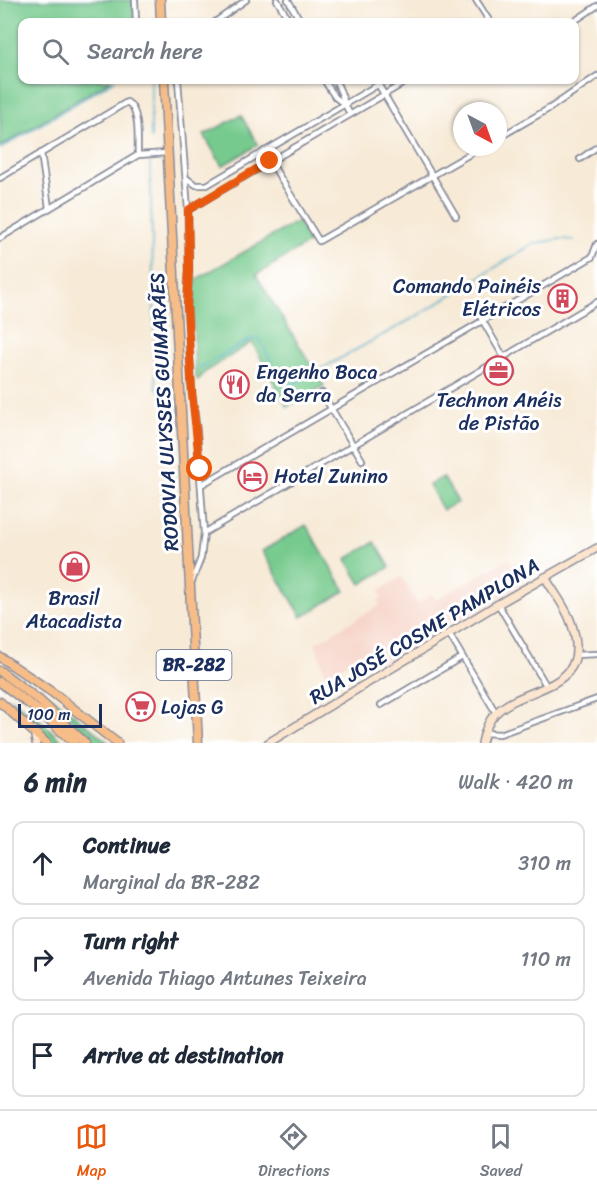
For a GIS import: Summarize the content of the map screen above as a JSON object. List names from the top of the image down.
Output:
{
  "streets": {
    "highway": ["RODOVIA ULYSSES GUIMARÃES", "BR-282"],
    "main road": ["RUA JOSÉ COSME PAMPLONA"]
  },
  "places": {
    "building": ["Comando Painéis Elétricos"],
    "office": ["Technon Anéis de Pistão"],
    "restaurant": ["Engenho Boca da Serra"],
    "hotel": ["Hotel Zunino"],
    "shop": ["Brasil Atacadista"],
    "supermarket": ["Lojas G"]
  },
  "scale_bar": "100 m",
  "north": "bottom right",
  "page": {
    "search": "Search here",
    "scale": "100 m",
    "heading": ["6 min", "Walk · 420 m"],
    "list": [
      ["Continue", "Marginal da BR-282", "310 m"],
      ["Turn right", "Avenida Thiago Antunes Teixeira", "110 m"],
      "Arrive at destination"
    ],
    "nav": ["Map", "Directions", "Saved"]
  }
}
